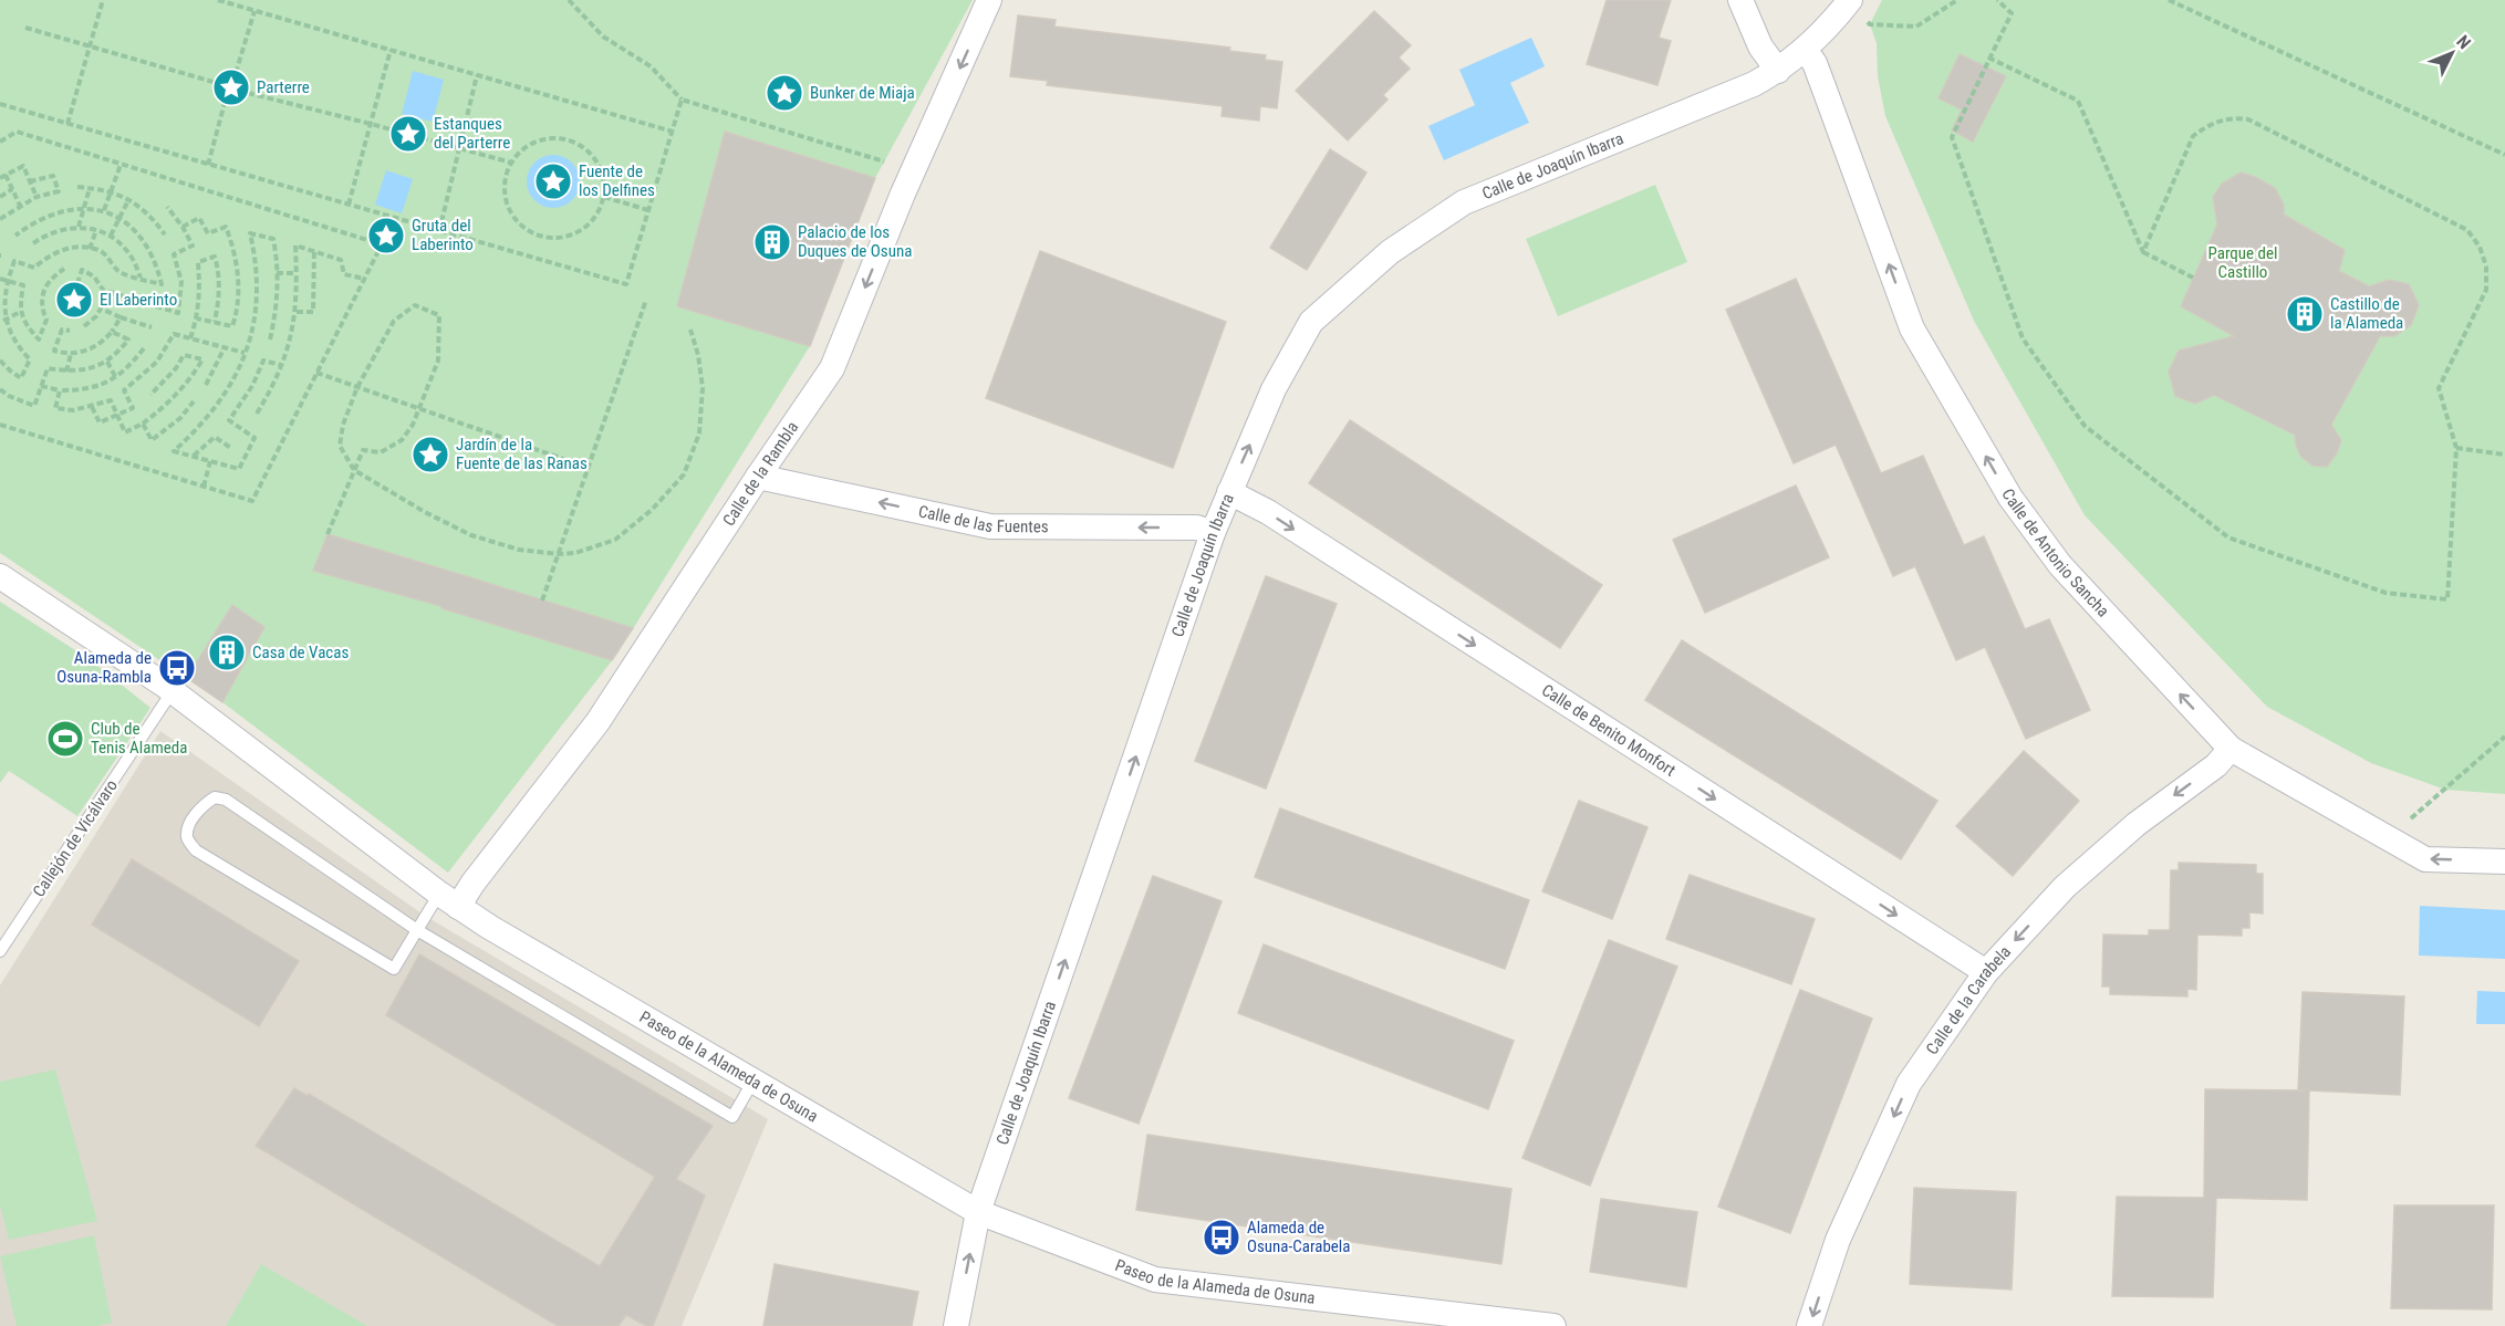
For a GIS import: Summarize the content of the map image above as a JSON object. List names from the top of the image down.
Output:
{
  "streets": {
    "street": [
      "Calle de Joaquín Ibarra",
      "Calle de la Rambla",
      "Calle de las Fuentes",
      "Calle de Antonio Sancha",
      "Calle de Benito Monfort",
      "Calle de la Carabela",
      "Paseo de la Alameda de Osuna"
    ],
    "lane": ["Callejón de Vicálvaro"]
  },
  "crossings": [
    ["Calle de Joaquín Ibarra", "Calle de las Fuentes"],
    ["Calle de Joaquín Ibarra", "Calle de Antonio Sancha"],
    ["Calle de Joaquín Ibarra", "Calle de Benito Monfort"],
    ["Calle de Joaquín Ibarra", "Paseo de la Alameda de Osuna"],
    ["Calle de la Rambla", "Calle de las Fuentes"],
    ["Calle de la Rambla", "Paseo de la Alameda de Osuna"],
    ["Calle de Antonio Sancha", "Calle de la Carabela"],
    ["Calle de Benito Monfort", "Calle de la Carabela"],
    ["Callejón de Vicálvaro", "Paseo de la Alameda de Osuna"]
  ],
  "one_way": [
    "Calle de Joaquín Ibarra",
    "Calle de la Rambla",
    "Calle de las Fuentes",
    "Calle de Antonio Sancha",
    "Calle de Benito Monfort",
    "Calle de la Carabela"
  ],
  "parks": ["Parque del Castillo"],
  "places": {
    "place": [
      "Parterre",
      "Bunker de Miaja",
      "Estanques del Parterre",
      "Fuente de los Delfines",
      "Gruta del Laberinto",
      "El Laberinto",
      "Jardín de la Fuente de las Ranas"
    ],
    "building": ["Palacio de los Duques de Osuna", "Castillo de la Alameda", "Casa de Vacas"],
    "bus stop": ["Alameda de Osuna-Rambla", "Alameda de Osuna-Carabela"],
    "sports": ["Club de Tenis Alameda"]
  },
  "north": "top right"
}
